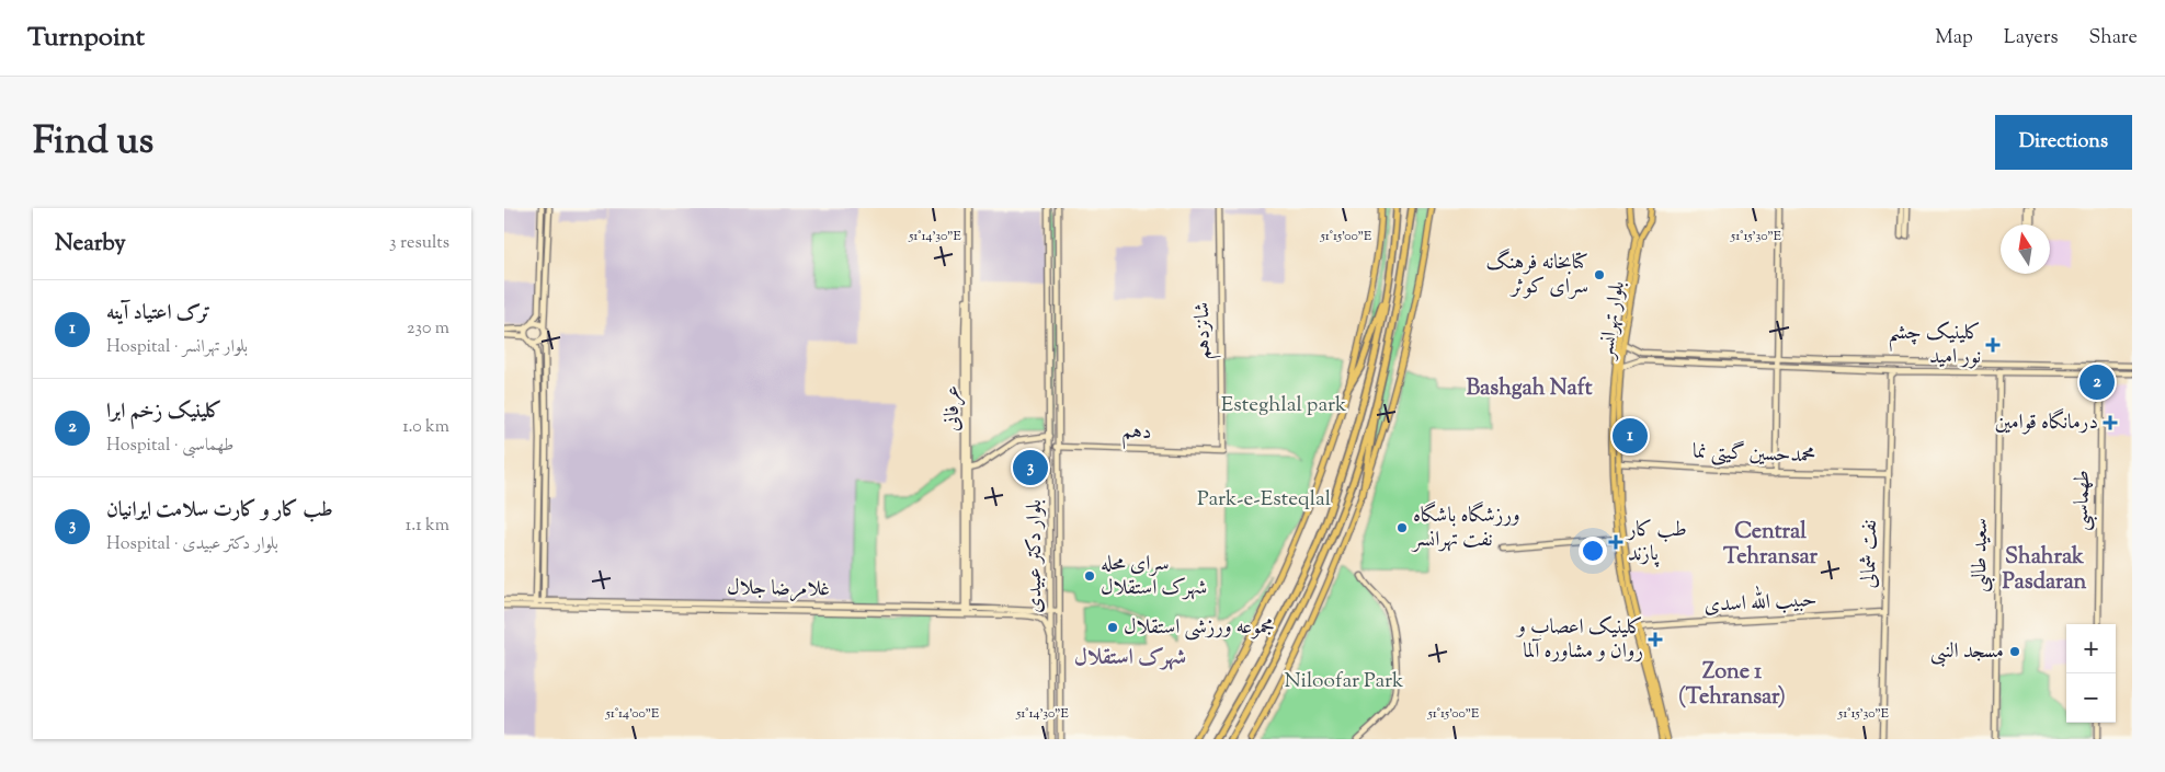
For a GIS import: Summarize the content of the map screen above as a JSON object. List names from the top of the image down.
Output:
{
  "streets": {
    "main road": ["بلوار تهرانسر"],
    "street": [
      "شانزدهم",
      "عرفانی",
      "دهم",
      "محمدحسین گیتی نما",
      "طهماسبی",
      "نفت شمالی",
      "سعید طالبی",
      "بلوار دکتر عبیدی",
      "غلامرضا جلال",
      "حبیب الله اسدی"
    ]
  },
  "crossings": [
    ["بلوار تهرانسر", "محمدحسین گیتی نما"],
    ["بلوار تهرانسر", "حبیب الله اسدی"],
    ["شانزدهم", "دهم"],
    ["عرفانی", "غلامرضا جلال"],
    ["دهم", "بلوار دکتر عبیدی"],
    ["محمدحسین گیتی نما", "نفت شمالی"],
    ["نفت شمالی", "حبیب الله اسدی"],
    ["بلوار دکتر عبیدی", "غلامرضا جلال"]
  ],
  "districts": [
    "Bashgah Naft",
    "Central Tehransar",
    "Shahrak Pasdaran",
    "شهرک استقلال",
    "Zone 1 (Tehransar)"
  ],
  "parks": ["Esteghlal park", "Park-e-Esteqlal", "Niloofar Park"],
  "places": {
    "other": [
      "کتابخانه فرهنگ سرای کوثر",
      "ورزشگاه باشگاه نفت تهرانسر",
      "سرای محله شهرک استقلال",
      "مجموعه ورزشی استقلال",
      "مسجد النبی"
    ],
    "health": [
      "کلینیک چشم نور امید",
      "درمانگاه قوامین",
      "طب کار پازند",
      "کلینیک اعصاب و روان و مشاوره آلما"
    ]
  },
  "north": "top",
  "page": {
    "header": "Turnpoint",
    "nav": ["Map", "Layers", "Share"],
    "title": "Find us",
    "buttons": "Directions",
    "heading": ["Nearby", "3 results"],
    "list": [
      {
        "mark": "1",
        "name": "ترک اعتیاد آینه",
        "note": "Hospital · بلوار تهرانسر",
        "value": "230 m"
      },
      {
        "mark": "2",
        "name": "کلینیک زخم ابرا",
        "note": "Hospital · طهماسبی",
        "value": "1.0 km"
      },
      {
        "mark": "3",
        "name": "طب کار و کارت سلامت ایرانیان",
        "note": "Hospital · بلوار دکتر عبیدی",
        "value": "1.1 km"
      }
    ],
    "pins": ["2", "1", "3"],
    "map_buttons": ["+", "−"]
  },
  "coordinates": [
    "51°14'30\"E",
    "51°15'00\"E",
    "51°15'30\"E",
    "51°14'00\"E"
  ]
}
